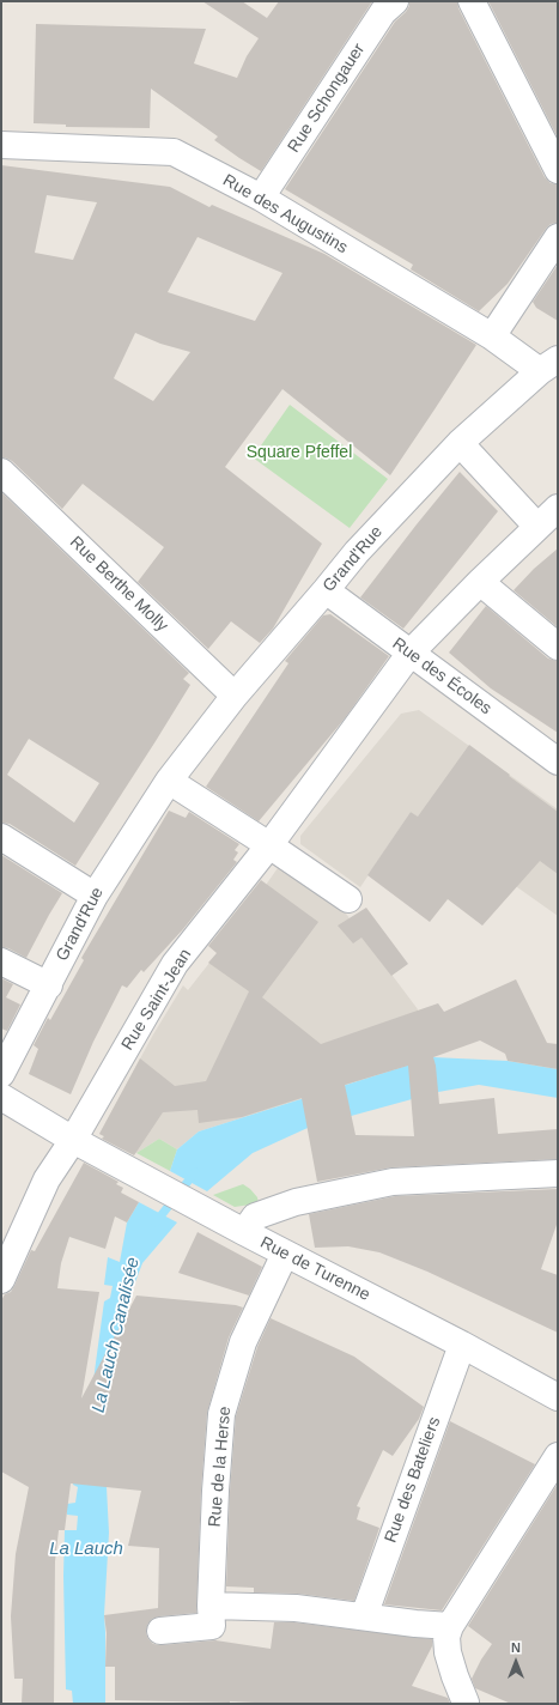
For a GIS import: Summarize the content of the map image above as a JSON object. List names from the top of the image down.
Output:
{
  "streets": {
    "street": [
      "Rue Schongauer",
      "Rue des Augustins",
      "Grand'Rue",
      "Rue Berthe Molly",
      "Rue des Écoles",
      "Rue Saint-Jean",
      "Rue de Turenne",
      "Rue de la Herse",
      "Rue des Bateliers"
    ]
  },
  "crossings": [
    ["Rue Schongauer", "Rue des Augustins"],
    ["Rue des Augustins", "Grand'Rue"],
    ["Grand'Rue", "Rue Berthe Molly"],
    ["Grand'Rue", "Rue des Écoles"],
    ["Rue des Écoles", "Rue Saint-Jean"],
    ["Rue Saint-Jean", "Rue de Turenne"],
    ["Rue de Turenne", "Rue de la Herse"],
    ["Rue de Turenne", "Rue des Bateliers"]
  ],
  "water": ["La Lauch Canalisée", "La Lauch"],
  "parks": ["Square Pfeffel"],
  "north": "top"
}
